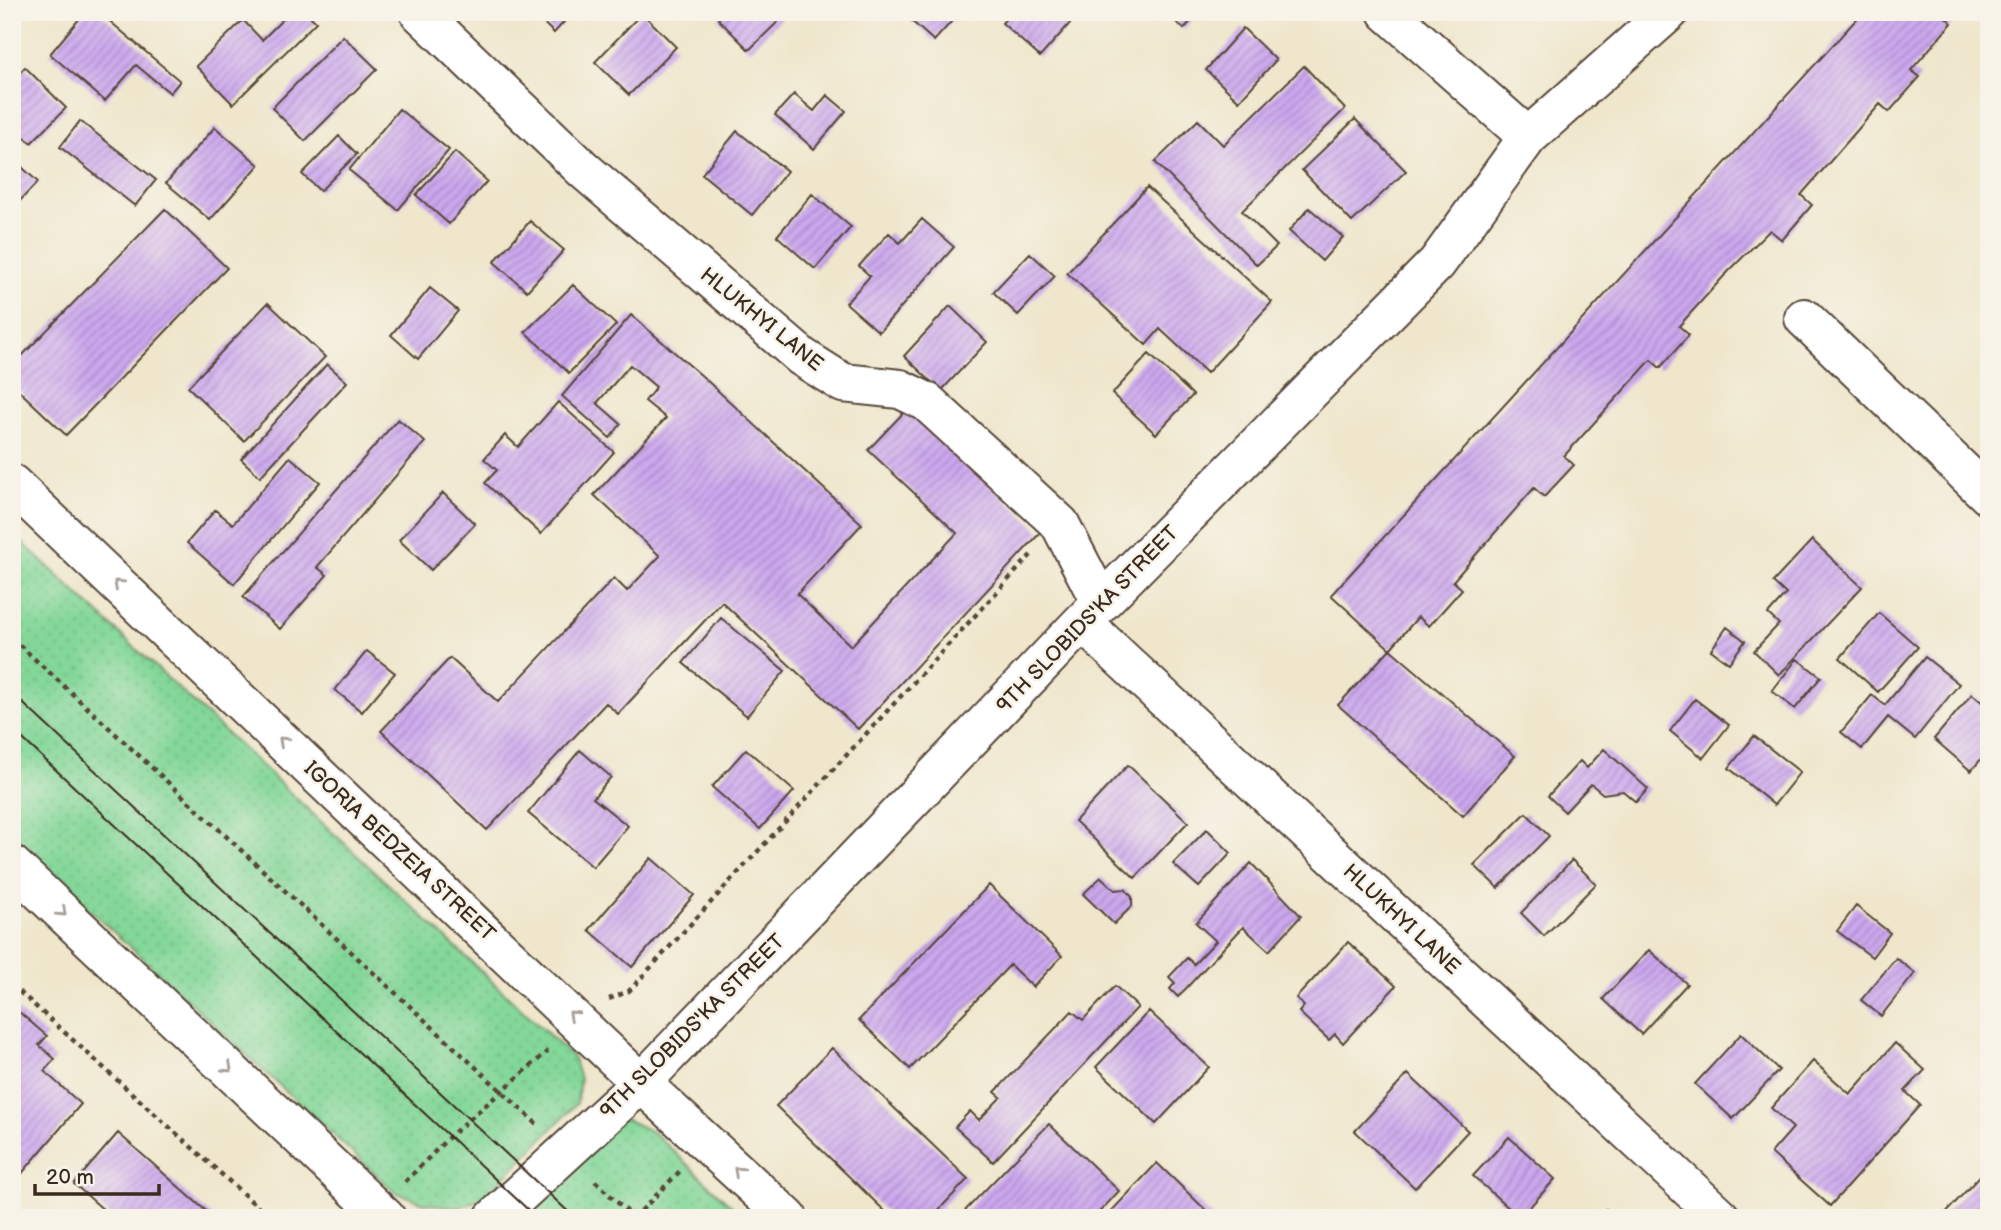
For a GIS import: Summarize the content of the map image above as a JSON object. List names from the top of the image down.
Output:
{
  "streets": {
    "street": ["HLUKHYI LANE", "9TH SLOBIDS'KA STREET", "IGORIA BEDZEIA STREET"]
  },
  "crossings": [
    ["HLUKHYI LANE", "9TH SLOBIDS'KA STREET"],
    ["9TH SLOBIDS'KA STREET", "IGORIA BEDZEIA STREET"]
  ],
  "scale_bar": "20 m"
}
